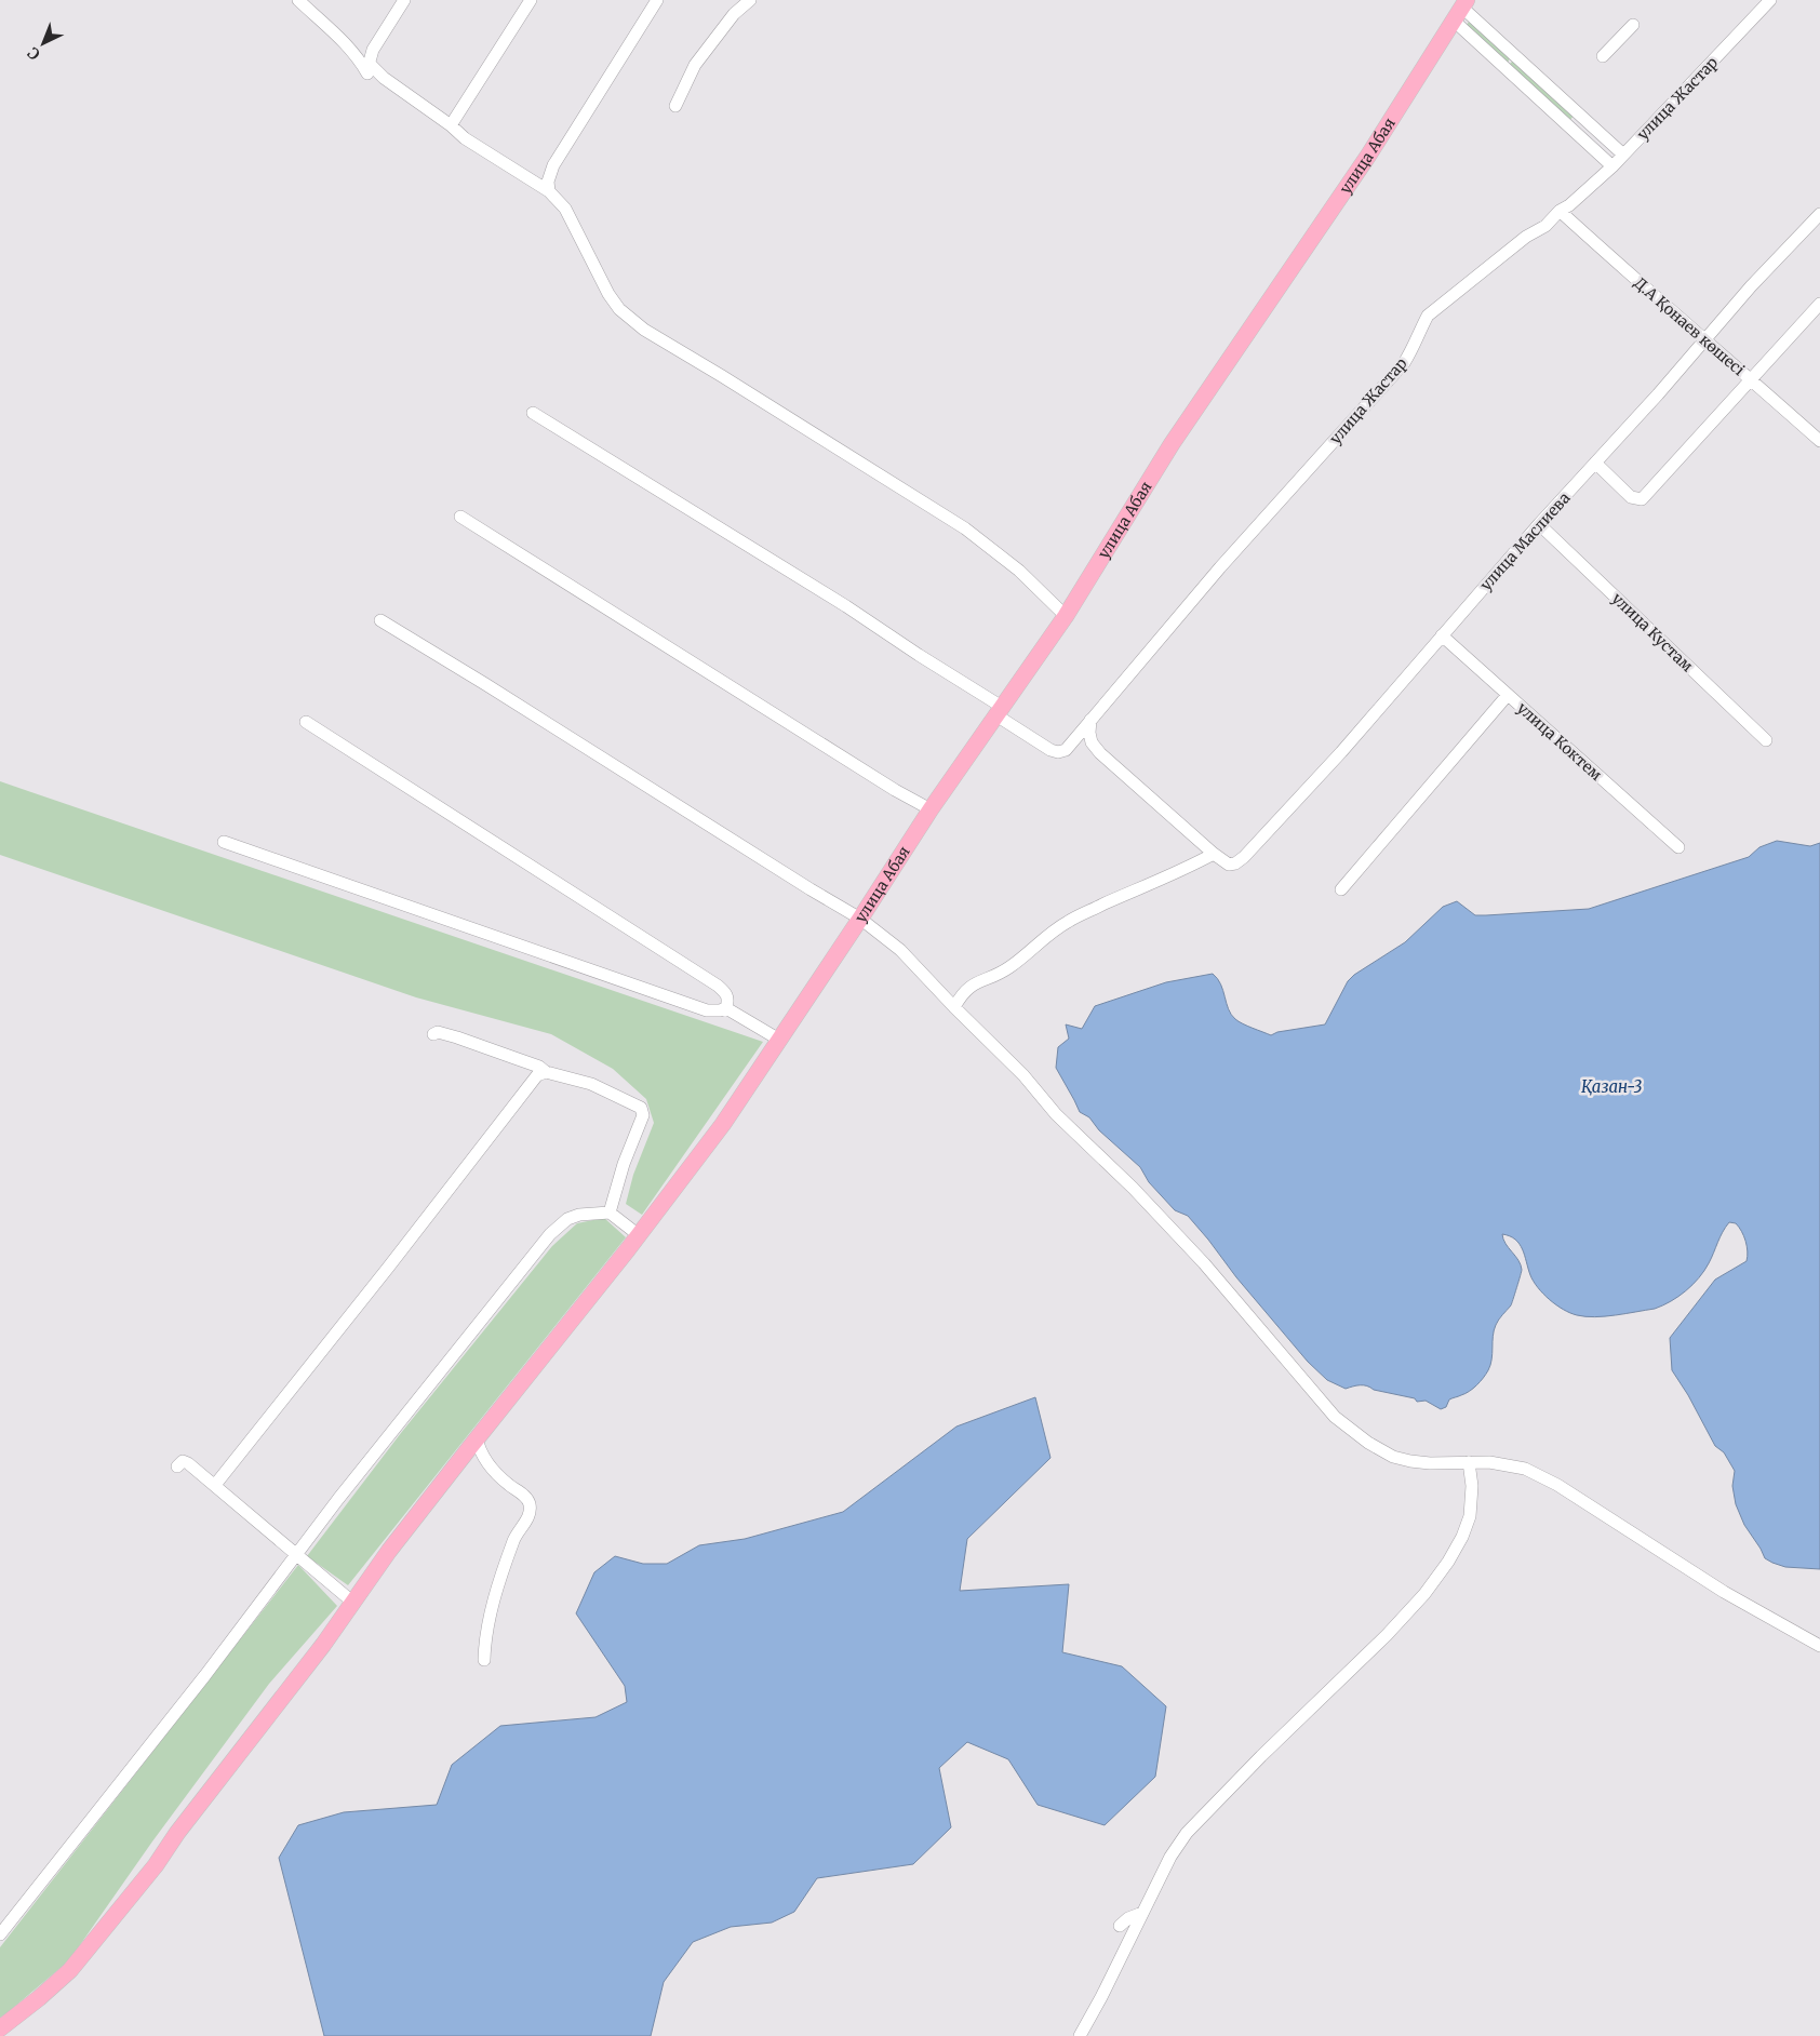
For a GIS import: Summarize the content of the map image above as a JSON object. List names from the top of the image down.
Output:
{
  "streets": {
    "main road": ["улица Абая"],
    "street": [
      "улица Жастар",
      "Д.А Қонаев көшесі",
      "улица Маслиева",
      "улица Кустам",
      "улица Коктем"
    ]
  },
  "crossings": [
    ["улица Жастар", "улица Абая"],
    ["улица Жастар", "Д.А Қонаев көшесі"],
    ["Д.А Қонаев көшесі", "улица Маслиева"],
    ["улица Маслиева", "улица Кустам"],
    ["улица Маслиева", "улица Коктем"]
  ],
  "water": ["Қазан-3"],
  "north": "bottom left"
}
